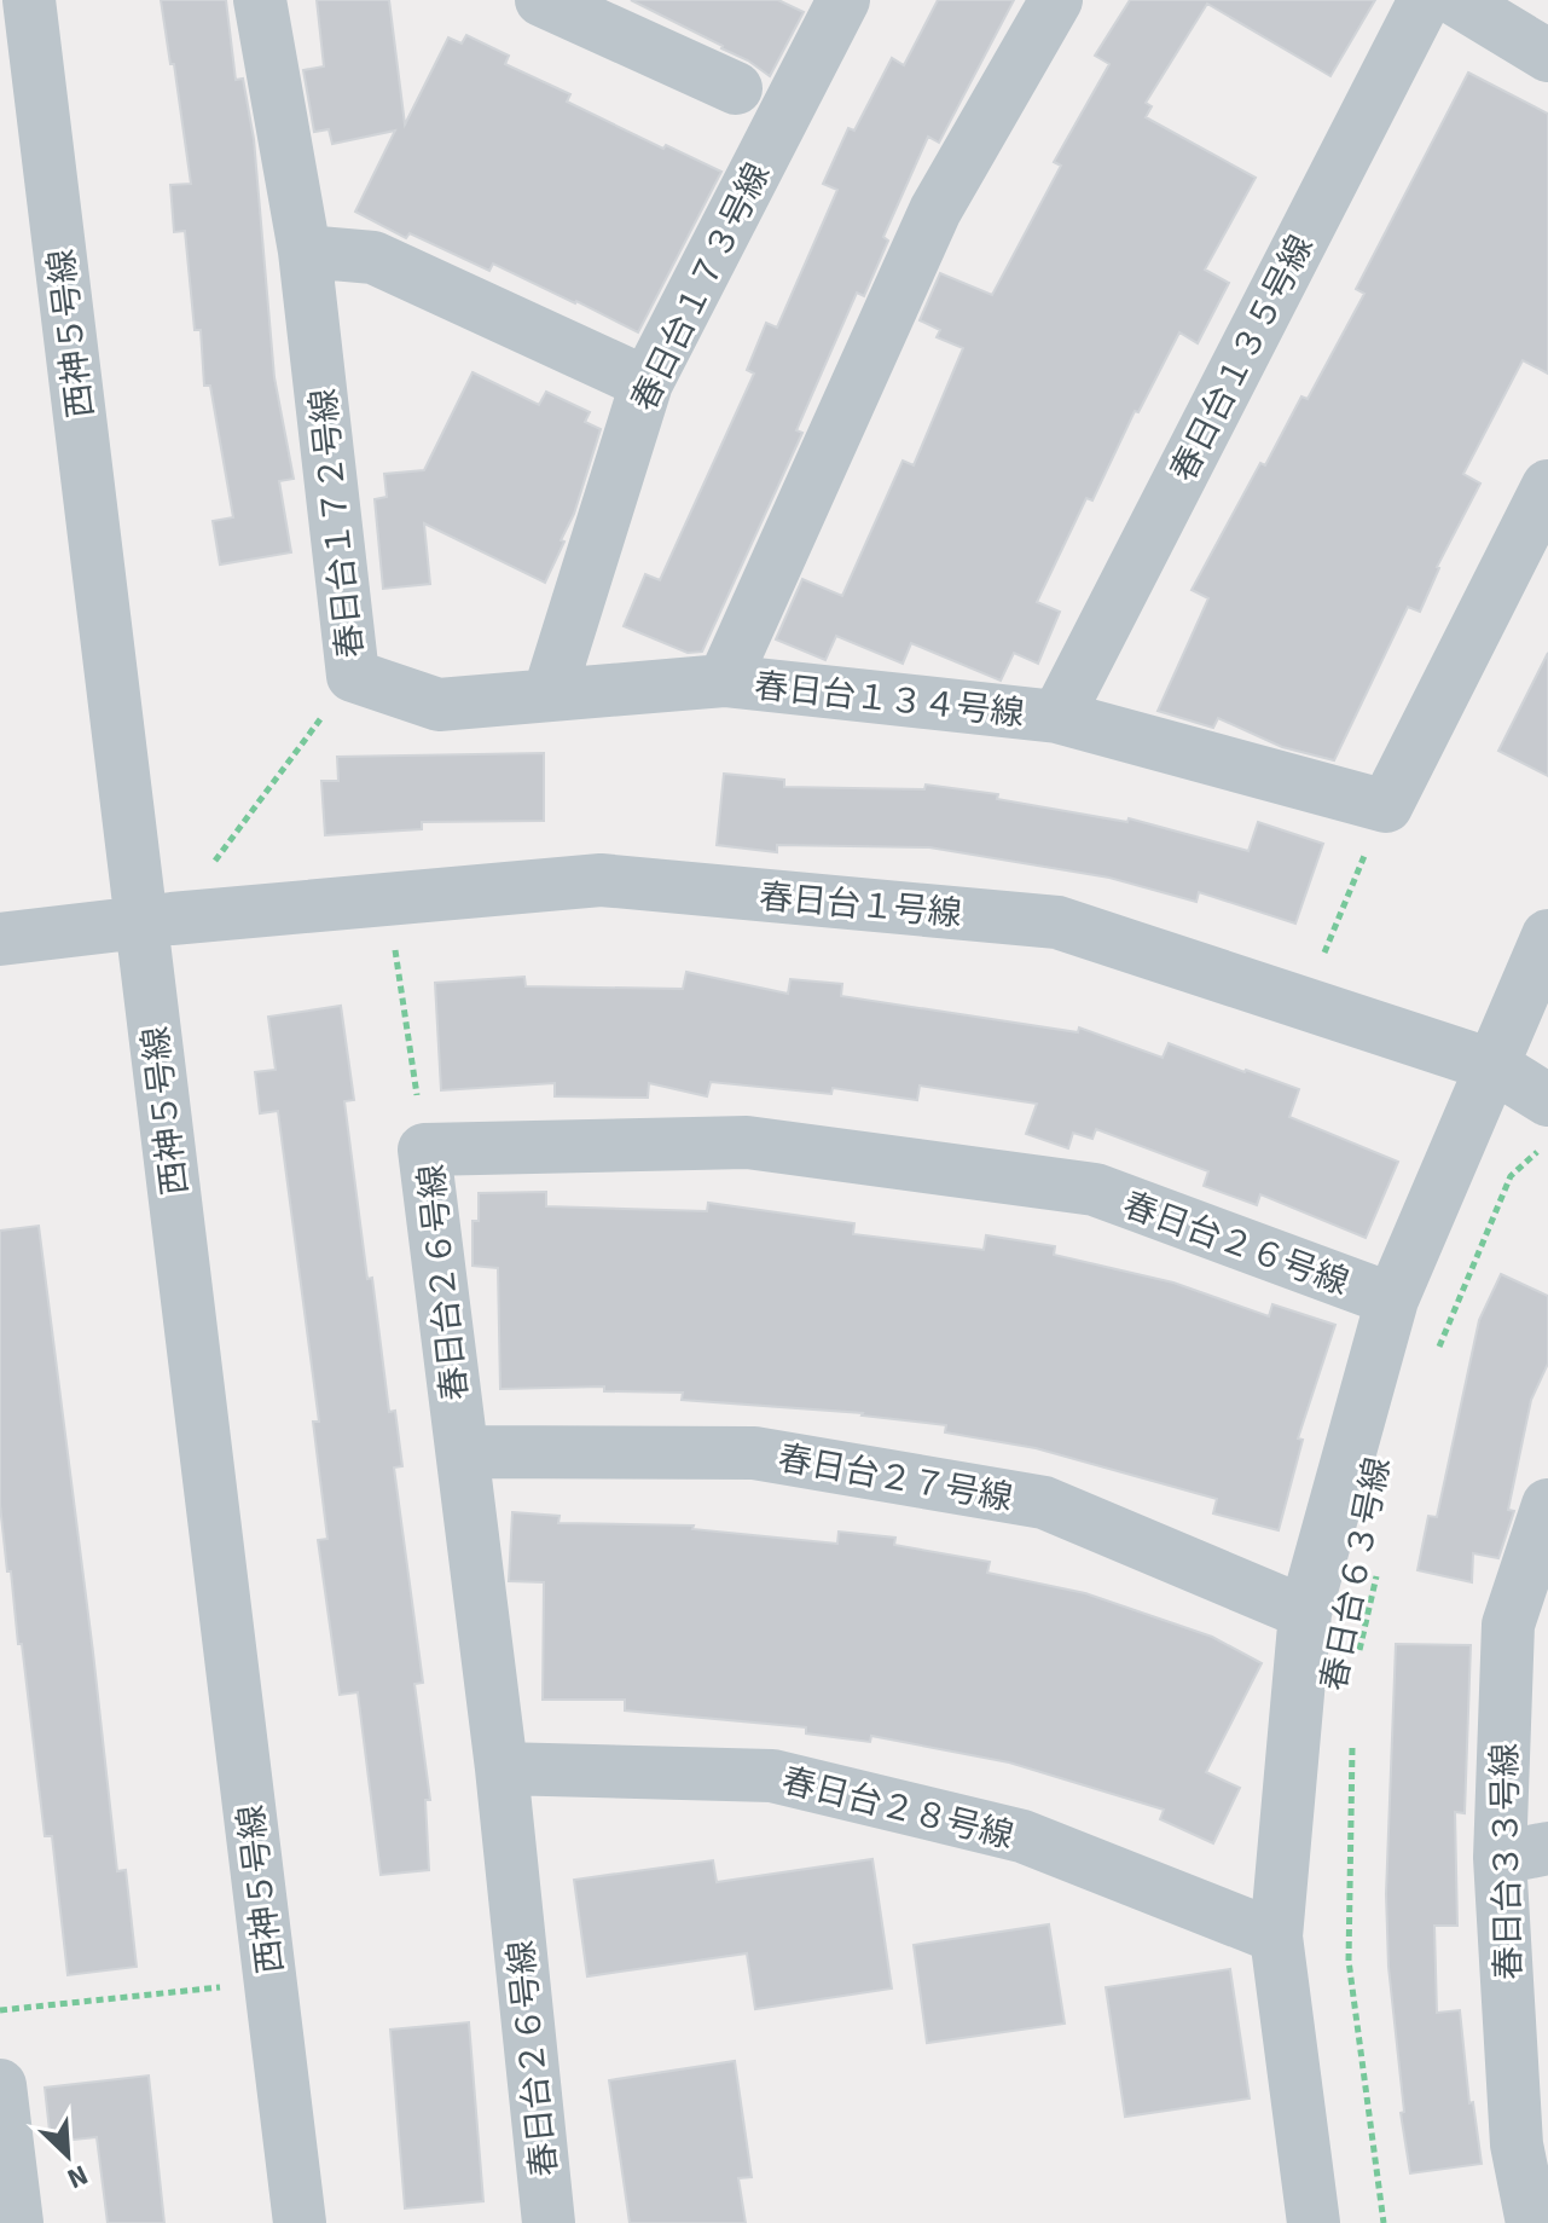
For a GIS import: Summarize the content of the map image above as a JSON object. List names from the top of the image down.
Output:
{
  "streets": {
    "street": [
      "春日台１７３号線",
      "西神５号線",
      "春日台１３５号線",
      "春日台１７２号線",
      "春日台１３４号線",
      "春日台１号線",
      "春日台２６号線",
      "春日台２７号線",
      "春日台２８号線",
      "春日台３３号線"
    ],
    "path": ["春日台６３号線"]
  },
  "crossings": [
    ["春日台１７３号線", "春日台１７２号線"],
    ["西神５号線", "春日台１号線"],
    ["春日台１３５号線", "春日台１３４号線"],
    ["春日台１７２号線", "春日台１３４号線"],
    ["春日台１号線", "春日台２６号線"],
    ["春日台２６号線", "春日台２７号線"],
    ["春日台２６号線", "春日台２８号線"]
  ],
  "north": "bottom right"
}
